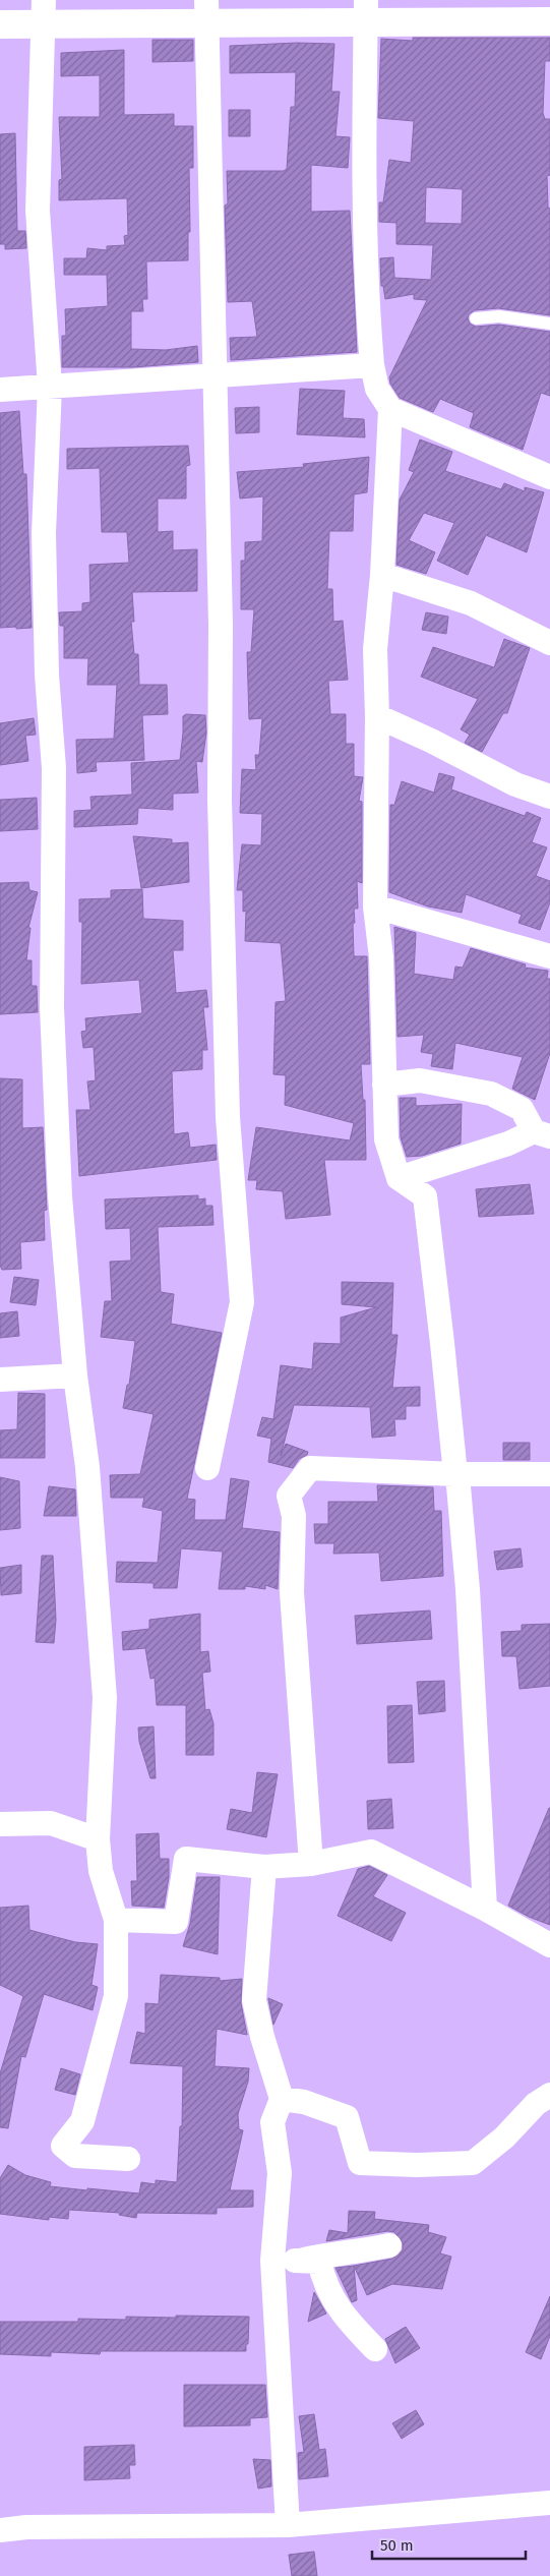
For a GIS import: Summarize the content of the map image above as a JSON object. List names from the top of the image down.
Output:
{
  "scale_bar": "50 m"
}
